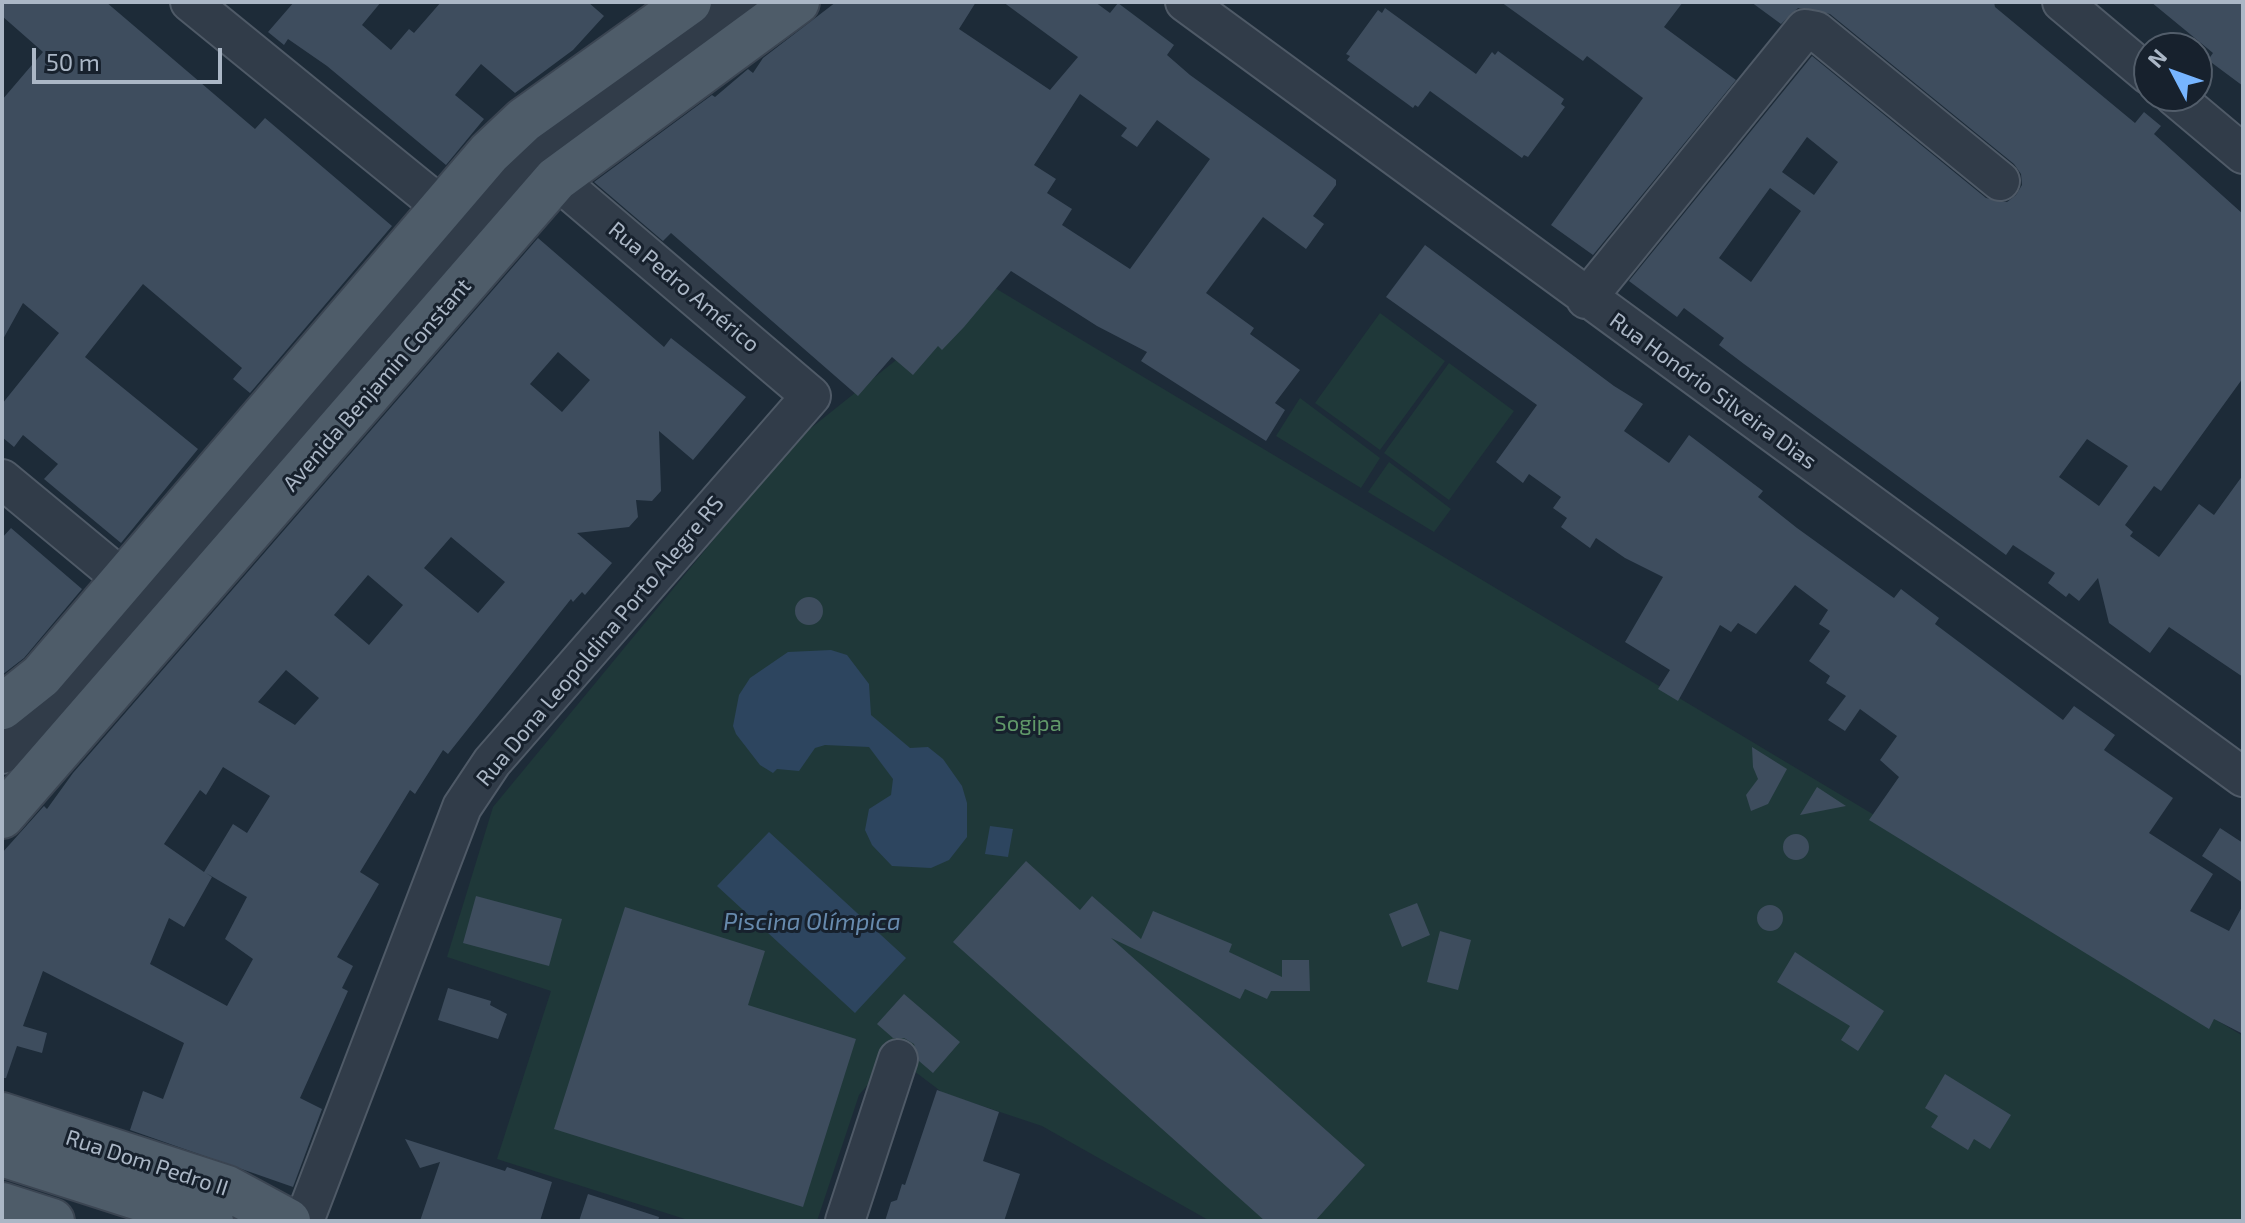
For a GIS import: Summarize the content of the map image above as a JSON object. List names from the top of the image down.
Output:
{
  "streets": {
    "main road": ["Avenida Benjamin Constant", "Rua Dom Pedro II"],
    "street": ["Rua Pedro Américo", "Rua Honório Silveira Dias", "Rua Dona Leopoldina Porto Alegre RS"]
  },
  "crossings": [
    ["Rua Pedro Américo", "Avenida Benjamin Constant"],
    ["Rua Pedro Américo", "Rua Dona Leopoldina Porto Alegre RS"]
  ],
  "water": ["Piscina Olímpica"],
  "parks": ["Sogipa"],
  "scale_bar": "50 m",
  "north": "top left"
}
